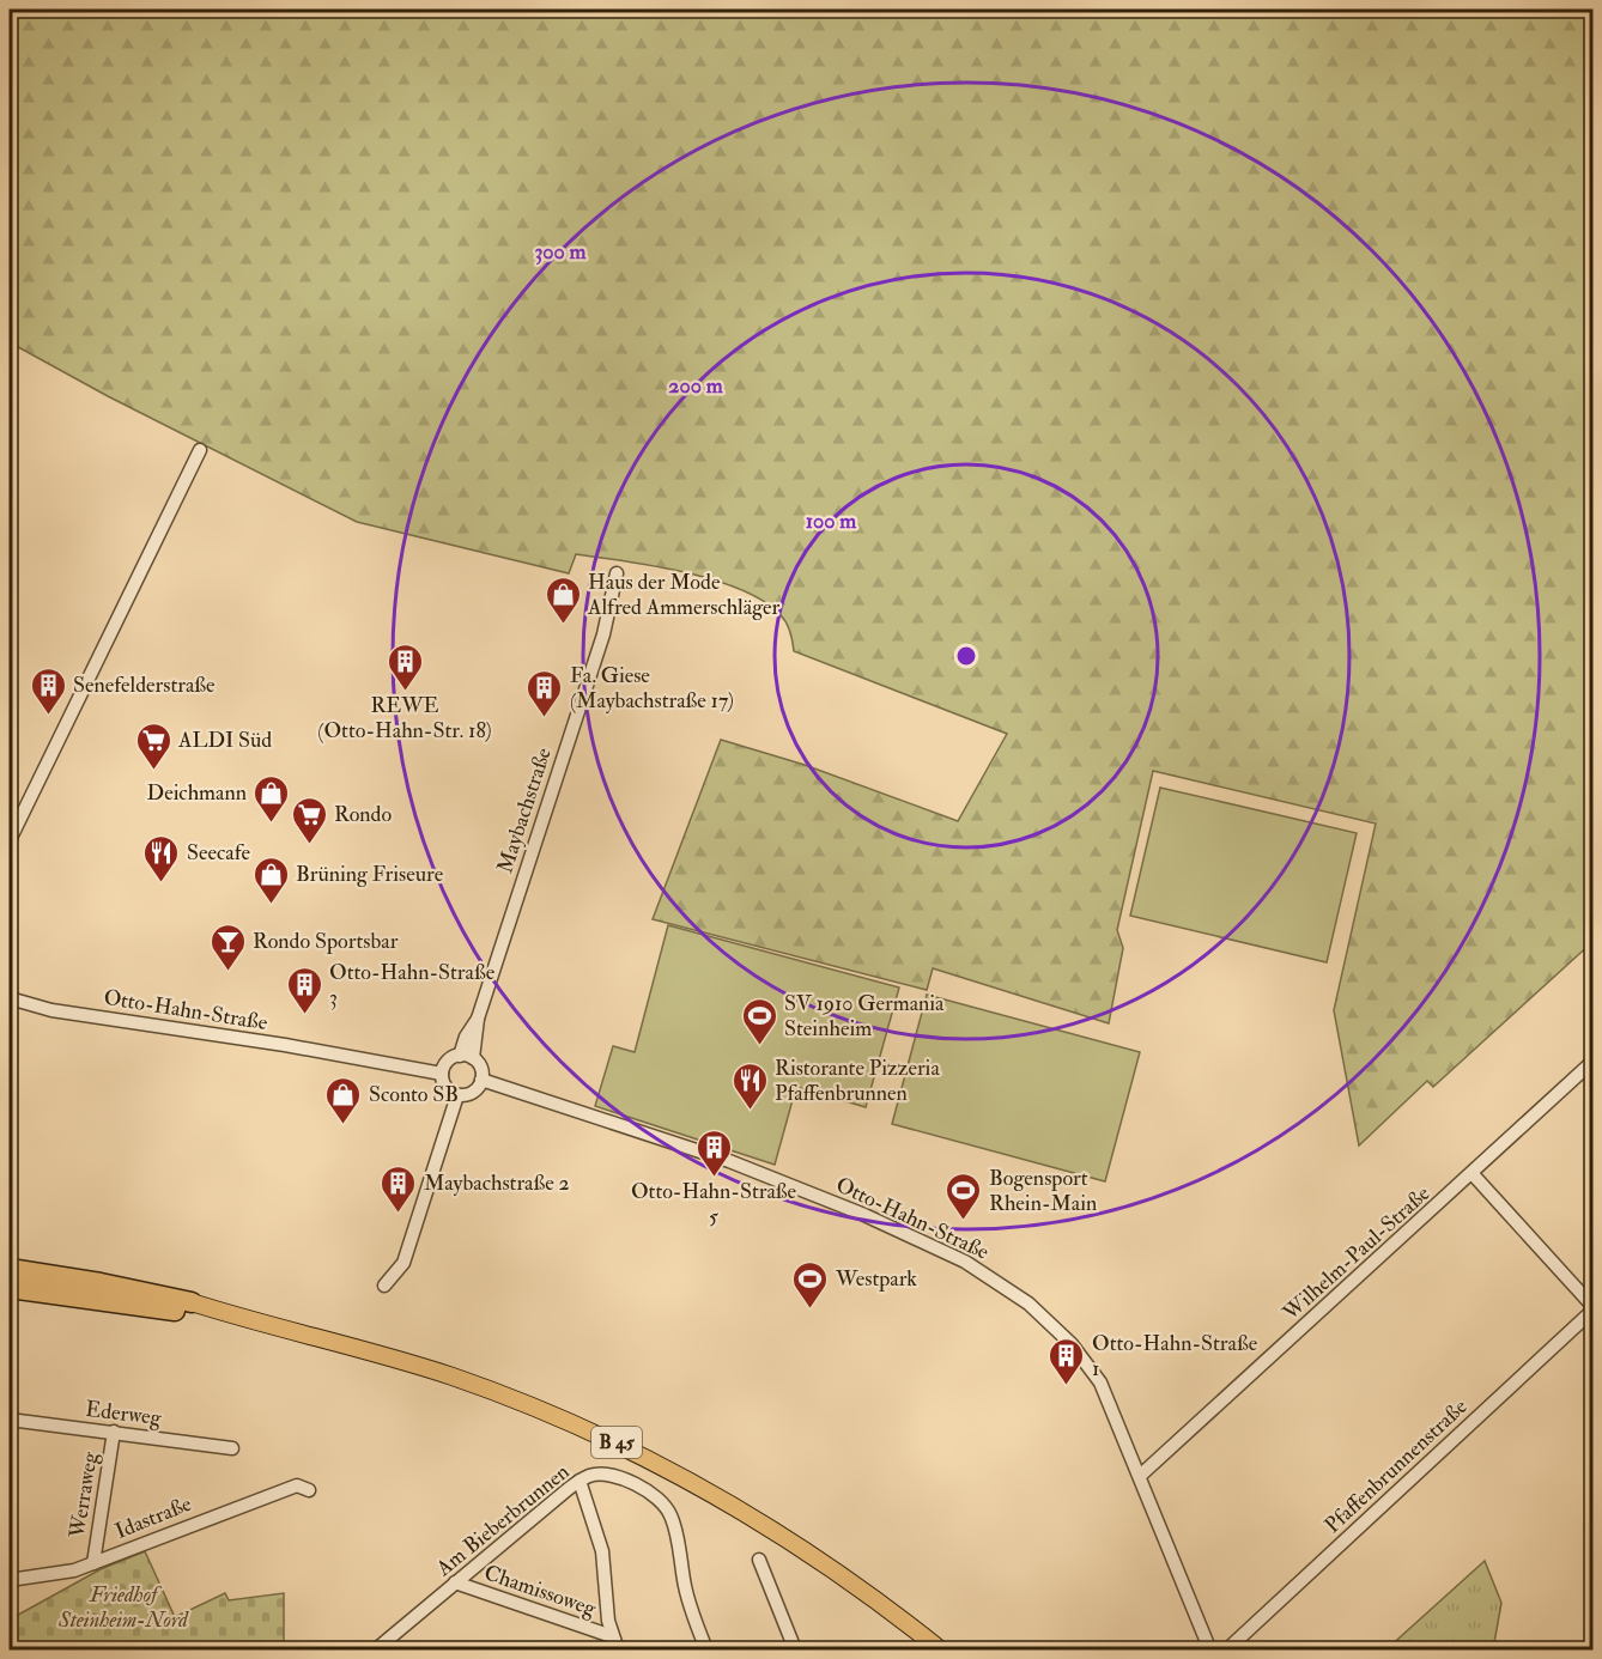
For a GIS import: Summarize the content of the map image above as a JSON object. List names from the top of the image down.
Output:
{
  "streets": {
    "highway": ["B 45"],
    "street": [
      "Maybachstraße",
      "Otto-Hahn-Straße",
      "Wilhelm-Paul-Straße",
      "Ederweg",
      "Pfaffenbrunnenstraße",
      "Werraweg",
      "Idastraße",
      "Am Bieberbrunnen",
      "Chamissoweg"
    ]
  },
  "crossings": [
    ["Maybachstraße", "Otto-Hahn-Straße"],
    ["Otto-Hahn-Straße", "Wilhelm-Paul-Straße"],
    ["Ederweg", "Werraweg"],
    ["Werraweg", "Idastraße"],
    ["Am Bieberbrunnen", "Chamissoweg"]
  ],
  "parks": ["Friedhof Steinheim-Nord"],
  "places": {
    "shop": [
      "Haus der Mode Alfred Ammerschläger",
      "Deichmann",
      "Brüning Friseure",
      "Sconto SB"
    ],
    "building": [
      "REWE (Otto-Hahn-Str. 18)",
      "Senefelderstraße",
      "Fa. Giese (Maybachstraße 17)",
      "Otto-Hahn-Straße 3",
      "Otto-Hahn-Straße 5",
      "Maybachstraße 2",
      "Otto-Hahn-Straße 1"
    ],
    "supermarket": ["ALDI Süd", "Rondo"],
    "restaurant": ["Seecafe", "Ristorante Pizzeria Pfaffenbrunnen"],
    "bar": ["Rondo Sportsbar"],
    "sports": ["SV 1910 Germania Steinheim", "Bogensport Rhein-Main", "Westpark"]
  },
  "rings": ["300 m", "200 m", "100 m"]
}
